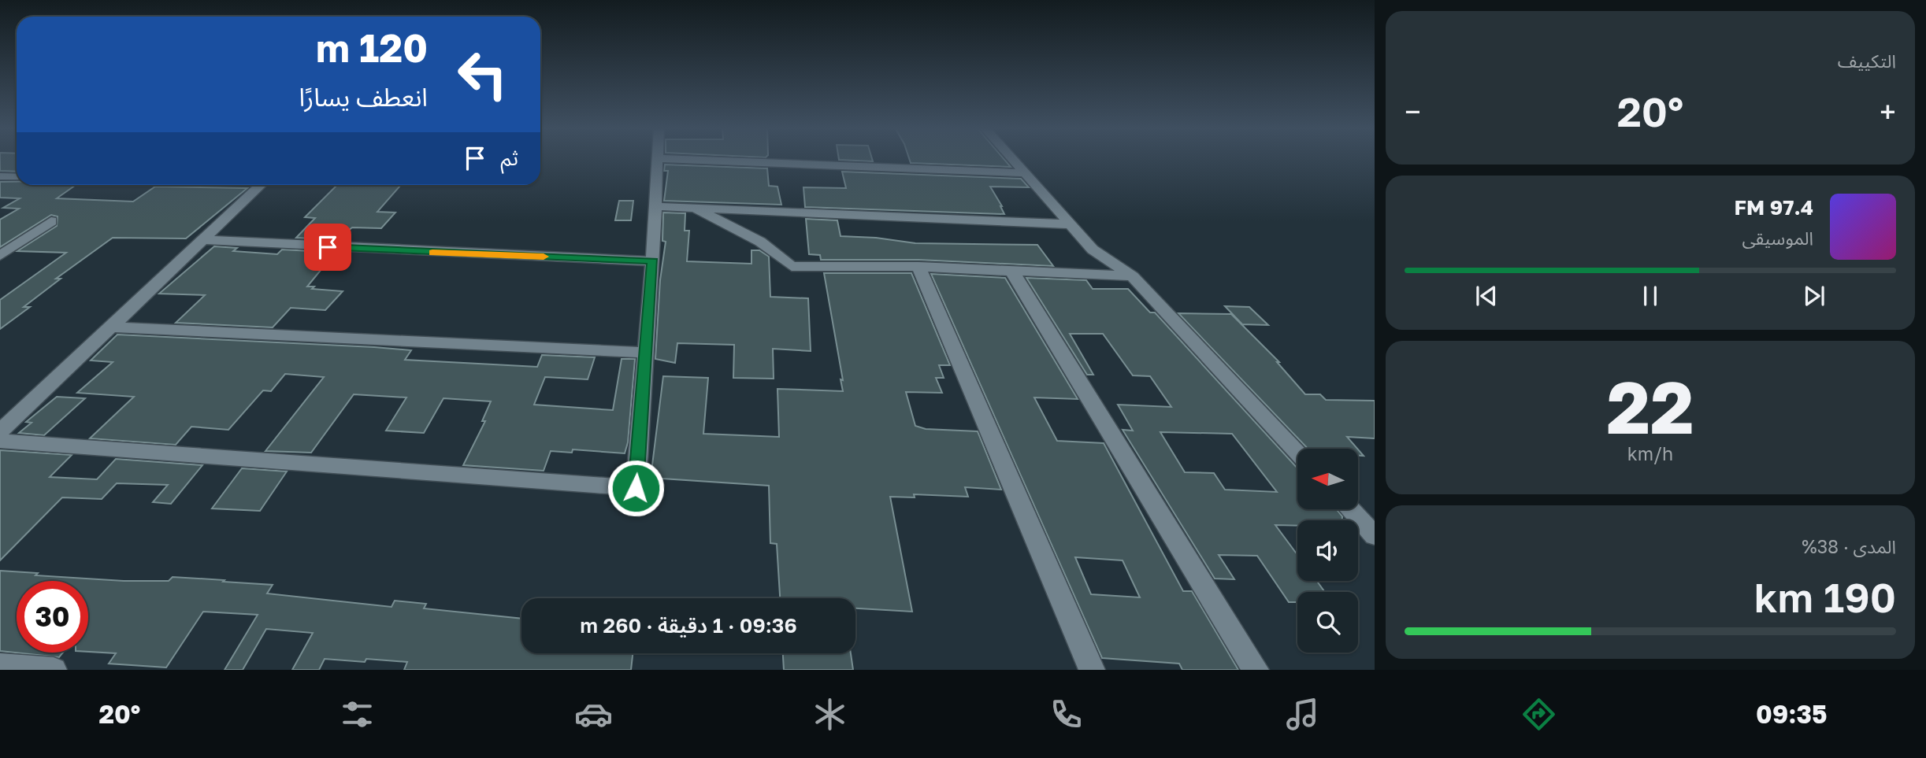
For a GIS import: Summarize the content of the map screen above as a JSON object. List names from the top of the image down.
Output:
{
  "north": "left",
  "page": {
    "tile": [
      "التكييف",
      ["22", "km/h"],
      ["المدى · 38%", "190 km"]
    ],
    "turn": ["120 m", "انعطف يسارًا"],
    "heat": ["−", "20°", "+"],
    "then": "ثم",
    "song": ["97.4 FM", "الموسيقى"],
    "limit": "30",
    "trip": "09:36 · 1 دقيقة · 260 m",
    "tabs": ["09:35", "20°"]
  }
}
